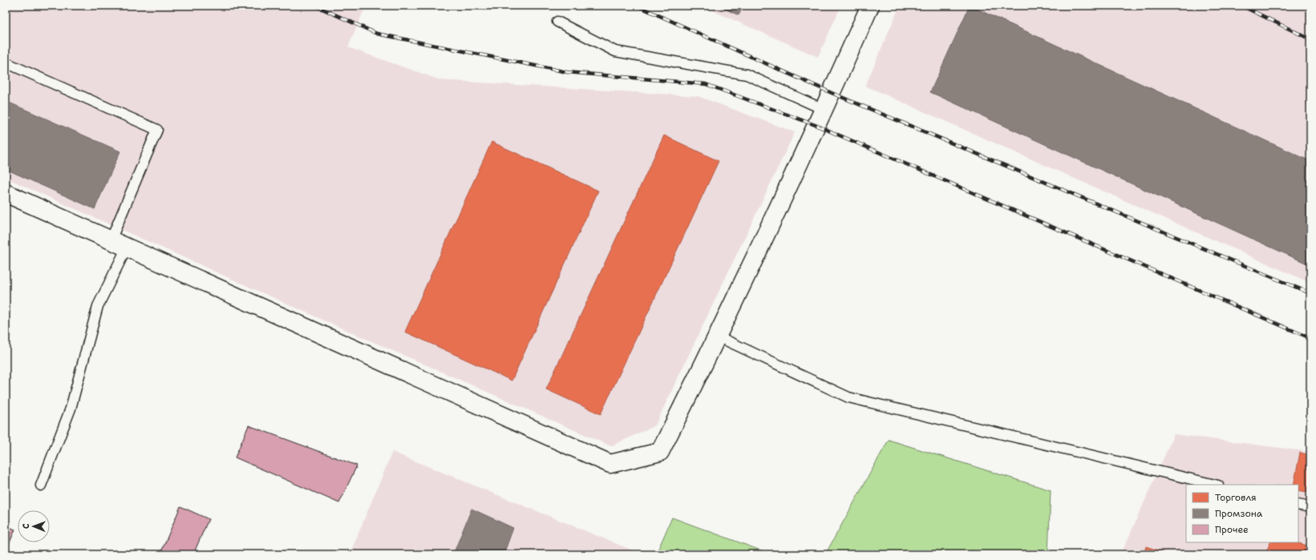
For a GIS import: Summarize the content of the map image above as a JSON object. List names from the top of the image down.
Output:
{
  "legend": ["Торговля", "Промзона", "Прочее"],
  "north": "left"
}
